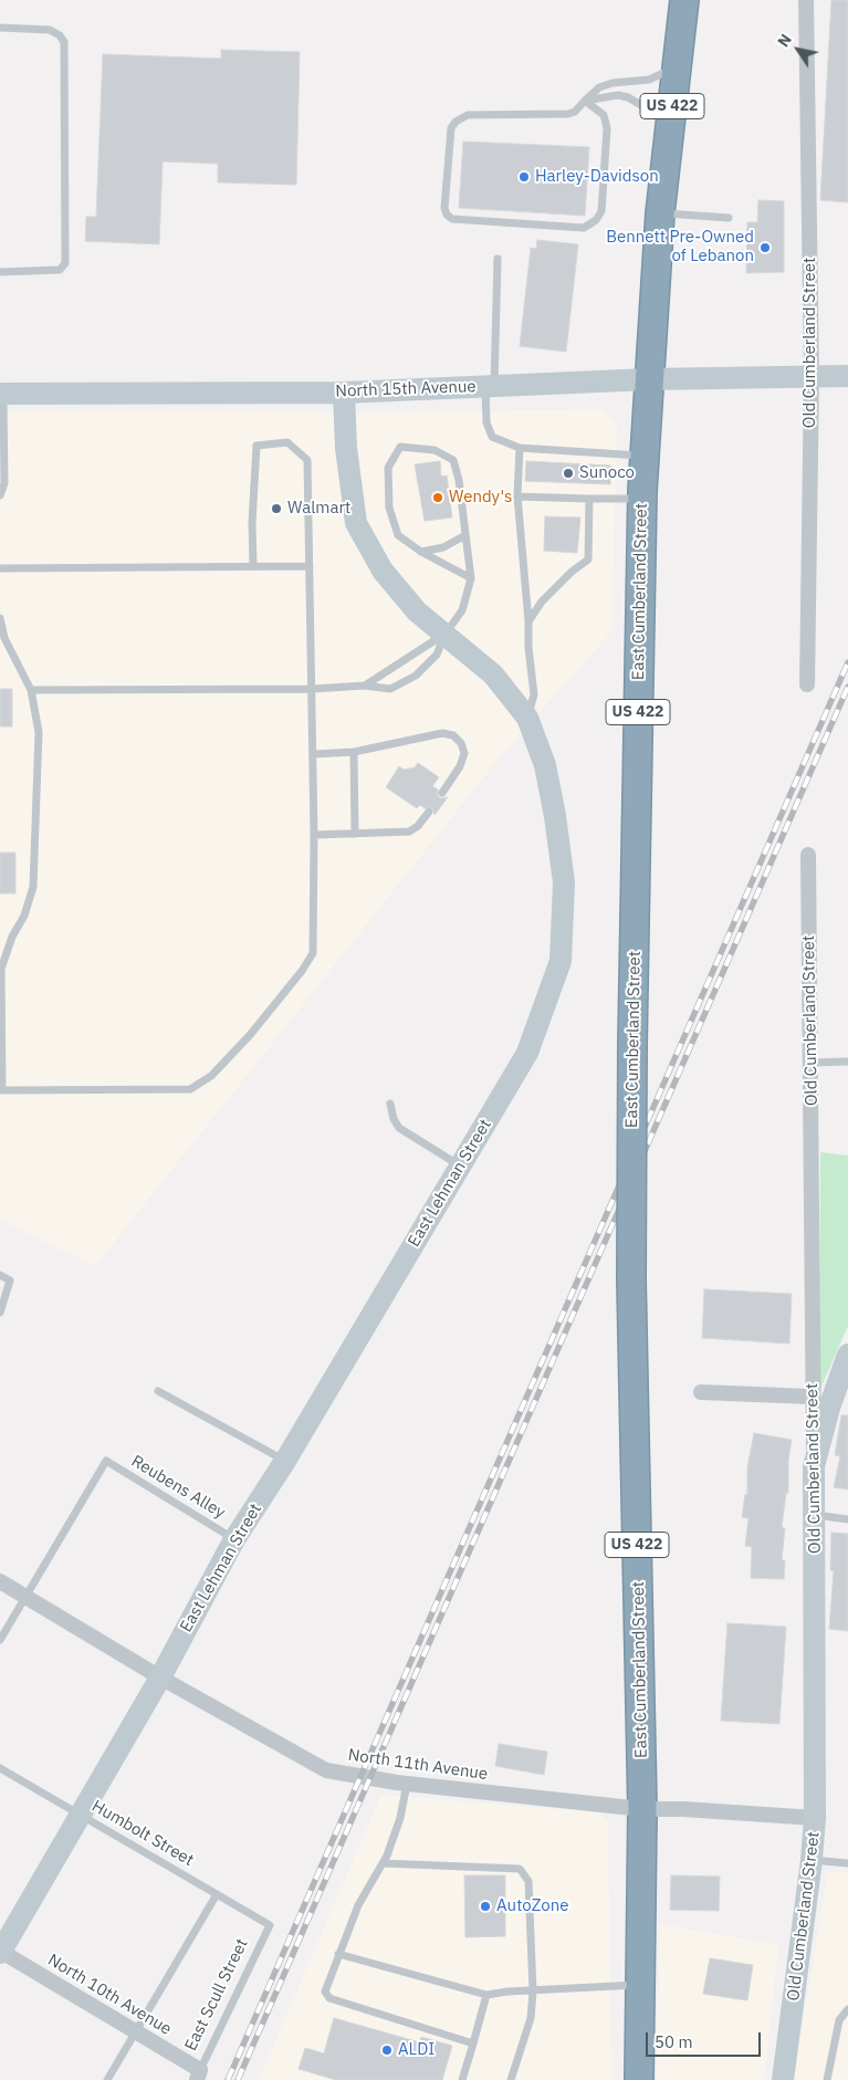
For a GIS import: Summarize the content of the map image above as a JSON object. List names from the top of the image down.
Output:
{
  "streets": {
    "highway": ["US 422", "East Cumberland Street"],
    "main road": ["Old Cumberland Street", "North 15th Avenue", "East Lehman Street"],
    "street": ["North 11th Avenue", "North 10th Avenue"],
    "lane": ["Reubens Alley", "Humbolt Street", "East Scull Street"]
  },
  "crossings": [
    ["Old Cumberland Street", "North 15th Avenue"],
    ["Old Cumberland Street", "North 11th Avenue"],
    ["North 15th Avenue", "East Cumberland Street"],
    ["North 15th Avenue", "East Lehman Street"],
    ["East Cumberland Street", "North 11th Avenue"],
    ["East Lehman Street", "Reubens Alley"],
    ["East Lehman Street", "North 11th Avenue"],
    ["East Lehman Street", "Humbolt Street"],
    ["East Lehman Street", "North 10th Avenue"],
    ["Reubens Alley", "North 11th Avenue"],
    ["Humbolt Street", "East Scull Street"],
    ["North 10th Avenue", "East Scull Street"]
  ],
  "places": [
    "Harley-Davidson",
    "Bennett Pre-Owned of Lebanon",
    "Sunoco",
    "Wendy's",
    "Walmart",
    "AutoZone",
    "ALDI"
  ],
  "scale_bar": "50 m",
  "north": "top left"
}
